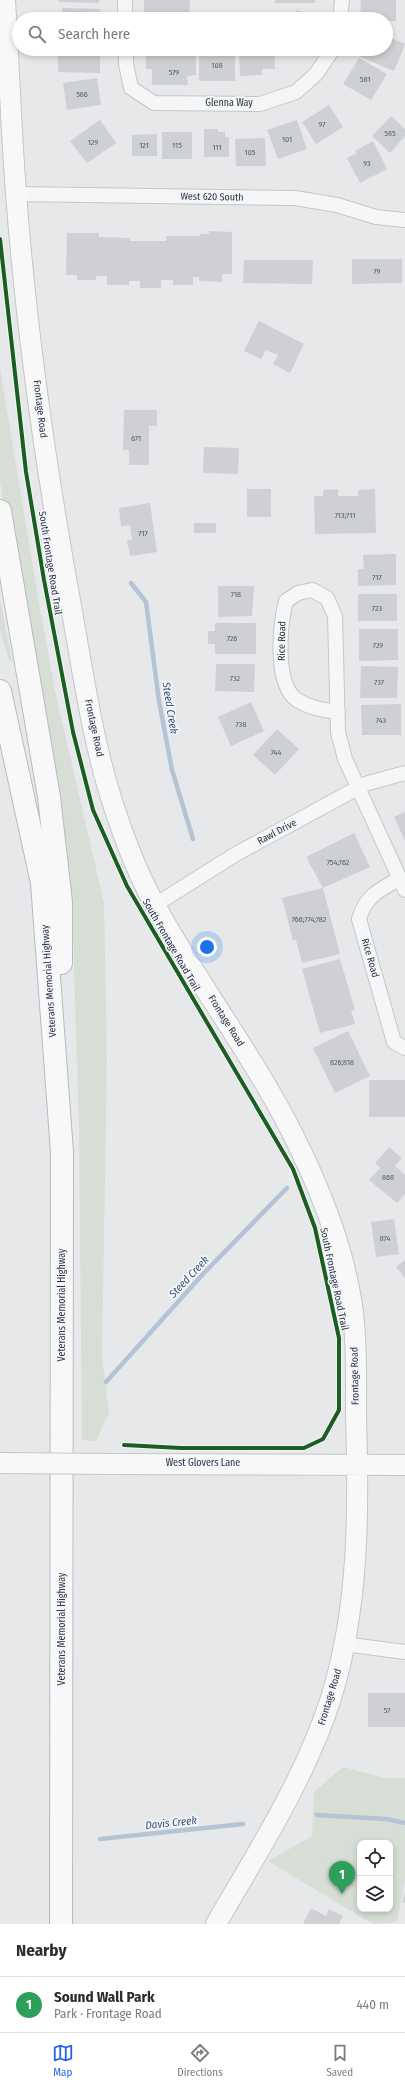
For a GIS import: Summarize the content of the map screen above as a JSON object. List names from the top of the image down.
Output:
{
  "streets": {
    "highway": ["Veterans Memorial Highway"],
    "street": [
      "Glenna Way",
      "West 620 South",
      "Frontage Road",
      "Rice Road",
      "Rawl Drive",
      "West Glovers Lane"
    ],
    "cycle path": ["South Frontage Road Trail"]
  },
  "crossings": [
    ["West 620 South", "Frontage Road"],
    ["Frontage Road", "Rawl Drive"],
    ["Frontage Road", "West Glovers Lane"],
    ["Rice Road", "Rawl Drive"]
  ],
  "water": ["Steed Creek", "Davis Creek"],
  "house_numbers": [
    "108",
    "579",
    "581",
    "586",
    "97",
    "585",
    "101",
    "129",
    "121",
    "115",
    "111",
    "105",
    "93",
    "79",
    "671",
    "713;711",
    "717",
    "717",
    "718",
    "723",
    "726",
    "729",
    "732",
    "737",
    "743",
    "738",
    "744",
    "754;762",
    "766;774;782",
    "826;818",
    "868",
    "874",
    "57"
  ],
  "page": {
    "search": "Search here",
    "pins": "1",
    "heading": "Nearby",
    "list": [
      {
        "mark": "1",
        "name": "Sound Wall Park",
        "note": "Park · Frontage Road",
        "value": "440 m"
      }
    ],
    "nav": ["Map", "Directions", "Saved"]
  }
}
